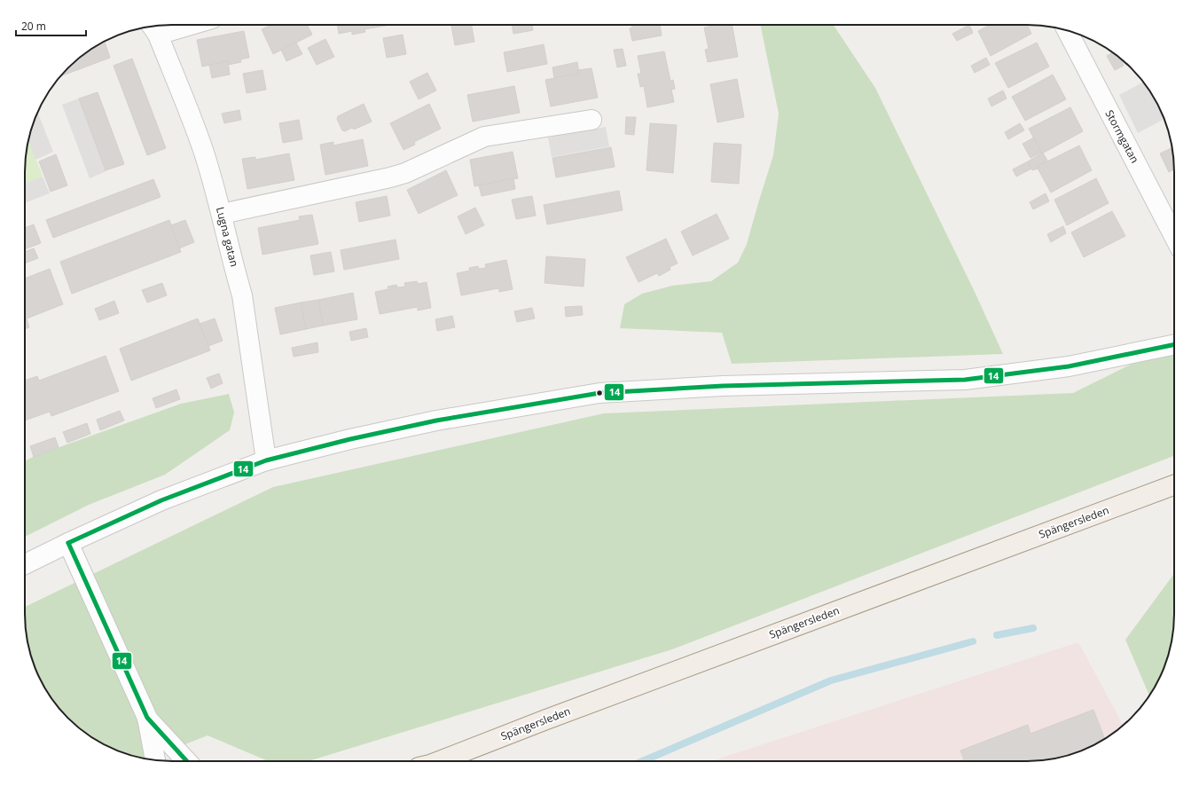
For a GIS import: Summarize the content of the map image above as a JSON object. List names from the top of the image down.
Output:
{
  "streets": {
    "main road": ["Spängersleden"],
    "street": ["Stormgatan", "Lugna gatan"]
  },
  "lines": ["transit line 14"],
  "scale_bar": "20 m"
}
